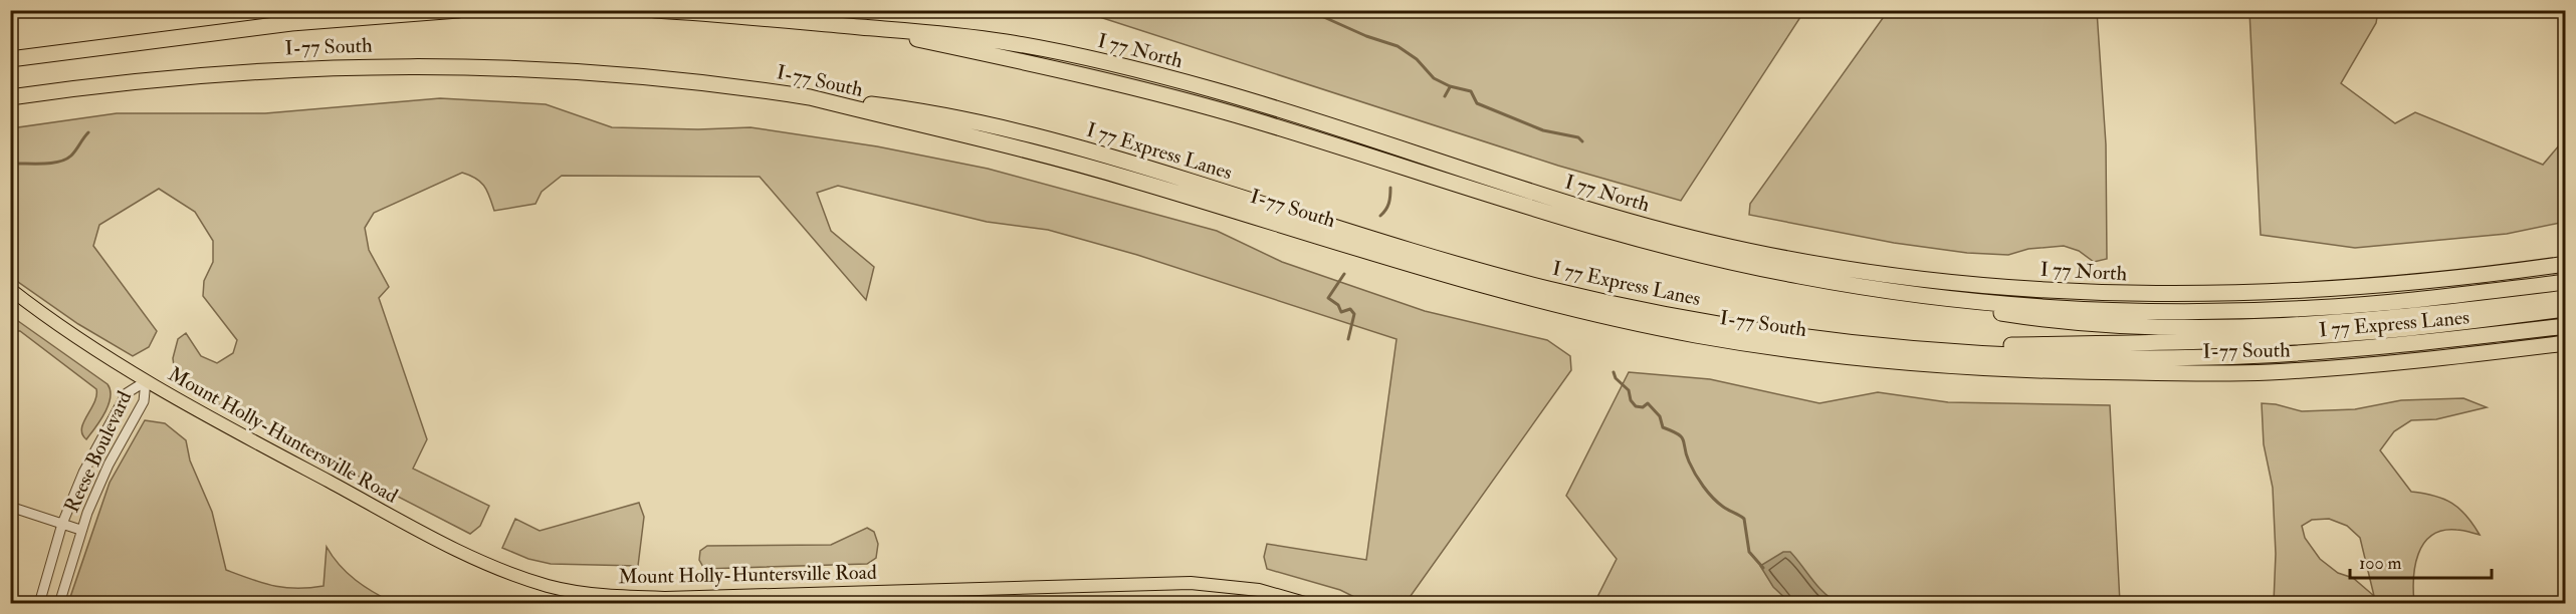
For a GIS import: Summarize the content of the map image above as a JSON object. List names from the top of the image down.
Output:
{
  "streets": {
    "highway": ["I-77 South", "I 77 North", "I 77 Express Lanes"],
    "main road": ["Mount Holly-Huntersville Road"],
    "street": ["Reese Boulevard"]
  },
  "crossings": [
    ["I-77 South", "I 77 Express Lanes"],
    ["I 77 North", "I 77 Express Lanes"],
    ["Mount Holly-Huntersville Road", "Reese Boulevard"]
  ],
  "scale_bar": "100 m"
}
